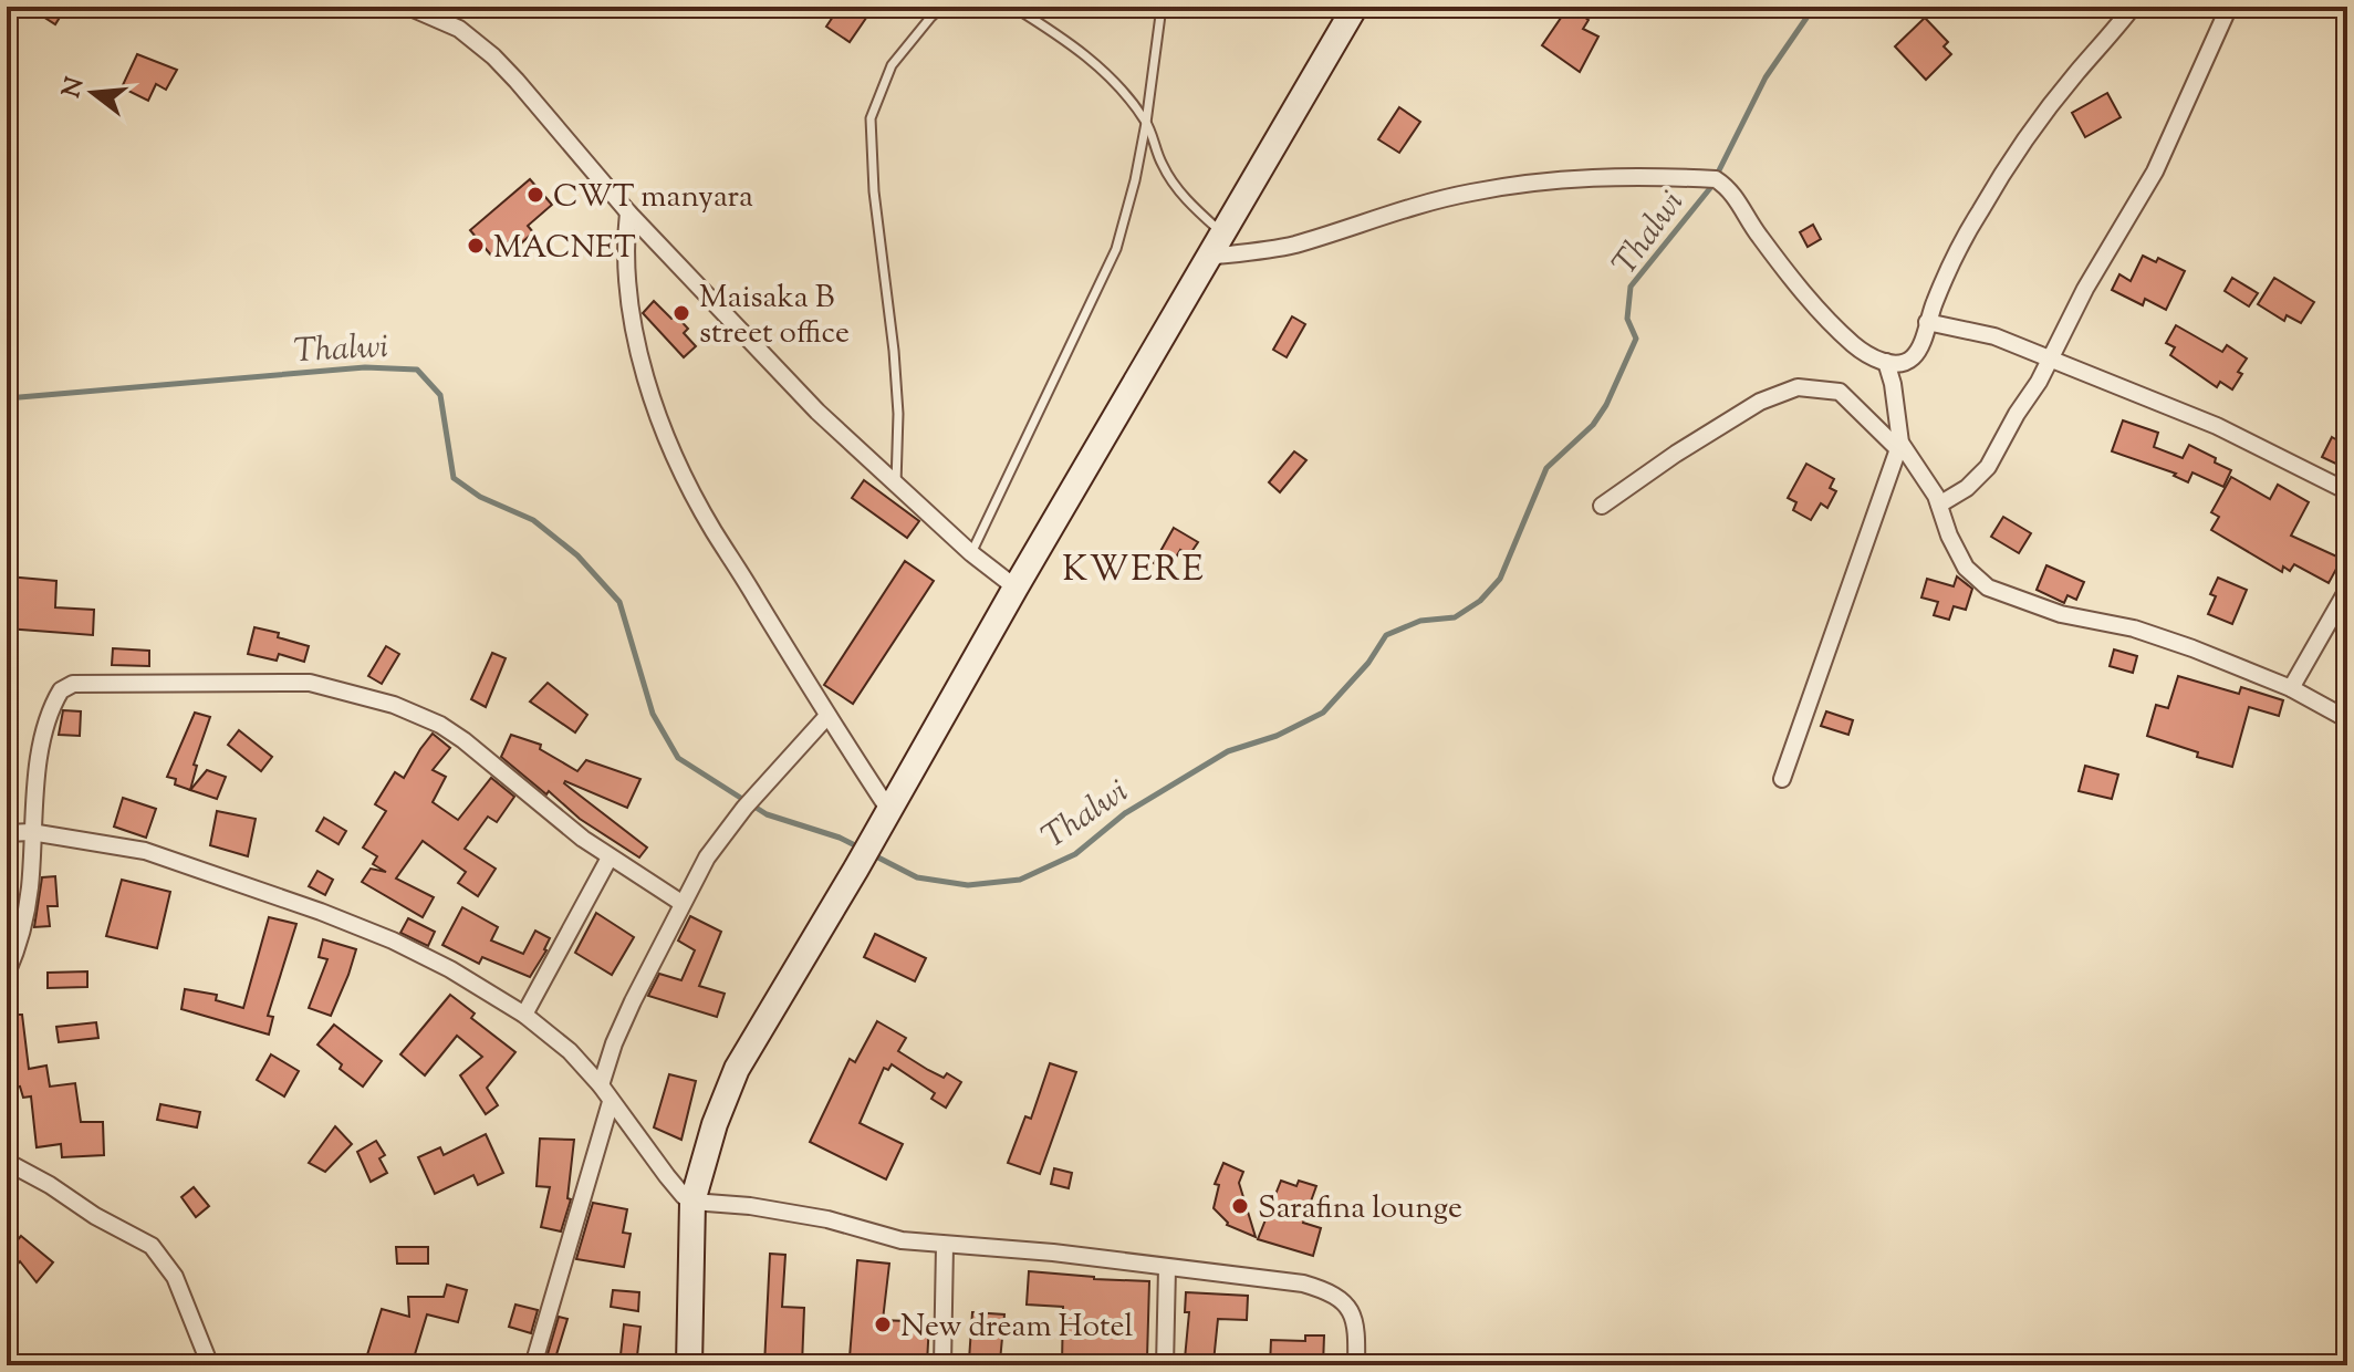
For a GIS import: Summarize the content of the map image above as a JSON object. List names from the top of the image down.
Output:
{
  "districts": ["KWERE"],
  "water": ["Thalwi"],
  "places": [
    "CWT manyara",
    "MACNET",
    "Maisaka B street office",
    "Sarafina lounge",
    "New dream Hotel"
  ],
  "north": "left"
}
